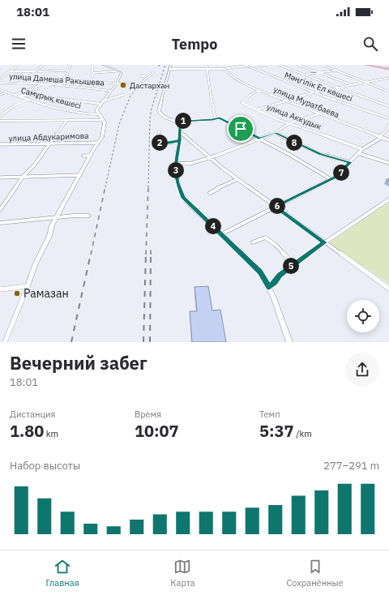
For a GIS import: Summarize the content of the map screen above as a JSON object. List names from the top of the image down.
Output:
{
  "streets": {
    "street": [
      "улица Данеша Ракышева",
      "Мәңгілік Ел көшесі",
      "Самұрық көшесі",
      "улица Муратбаева",
      "улица Аккудык",
      "улица Абдукаримова"
    ]
  },
  "crossings": [
    ["улица Муратбаева", "улица Аккудык"]
  ],
  "places": ["Дастархан", "Рамазан"],
  "page": {
    "status": "18:01",
    "header": "Tempo",
    "pins": [
      "1",
      "2",
      "8",
      "3",
      "7",
      "6",
      "4",
      "5"
    ],
    "heading": ["Вечерний забег", "18:01"],
    "stats": [
      ["Дистанция", "1.80 km"],
      ["Время", "10:07"],
      ["Темп", "5:37 /km"]
    ],
    "chart": ["Набор высоты", "277–291 m"],
    "tabs": ["Главная", "Карта", "Сохранённые"]
  }
}
